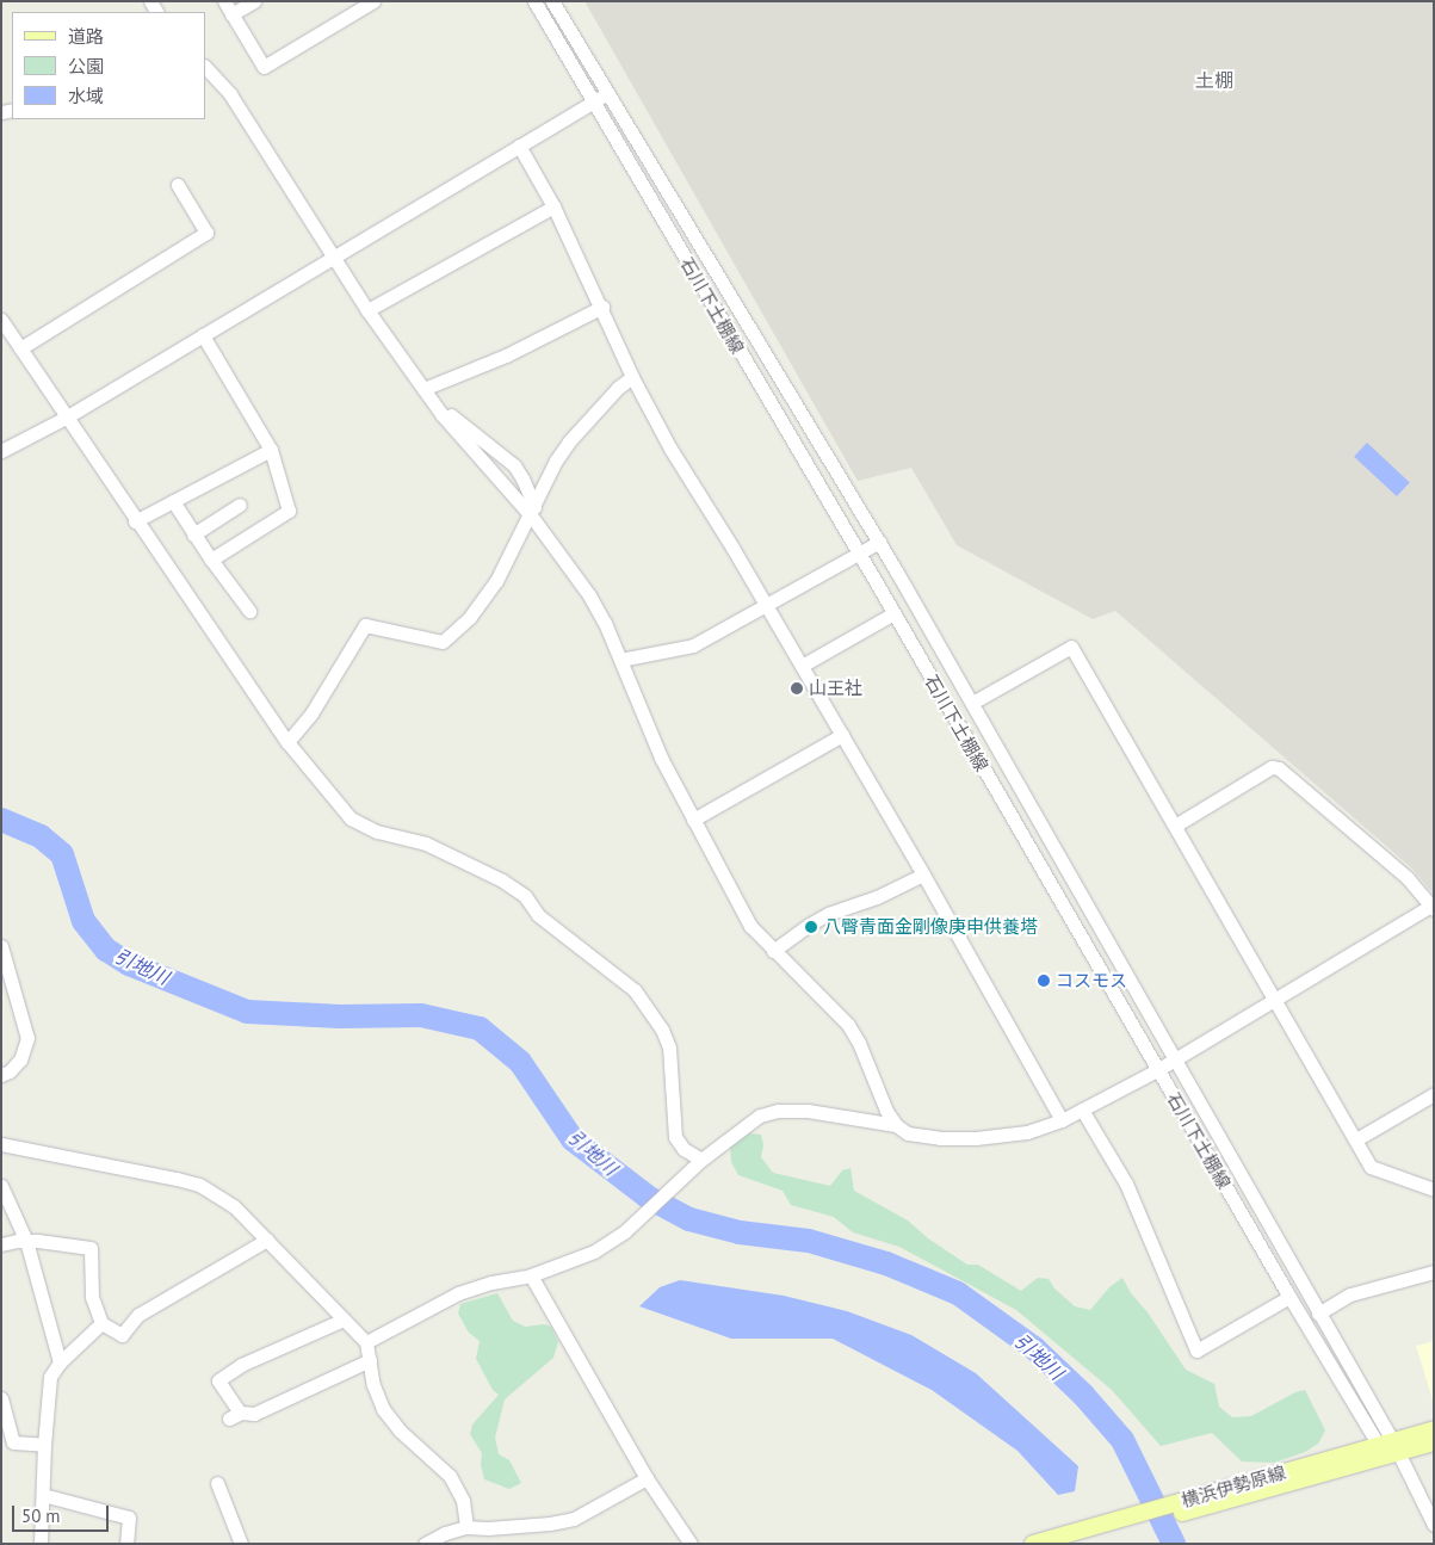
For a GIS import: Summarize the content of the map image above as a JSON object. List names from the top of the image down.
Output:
{
  "streets": {
    "main road": ["横浜伊勢原線"],
    "street": ["石川下土棚線"]
  },
  "crossings": [
    ["石川下土棚線", "横浜伊勢原線"]
  ],
  "districts": ["土棚"],
  "water": ["引地川"],
  "places": ["山王社", "八臀青面金剛像庚申供養塔", "コスモス"],
  "legend": ["道路", "公園", "水域"],
  "scale_bar": "50 m"
}
